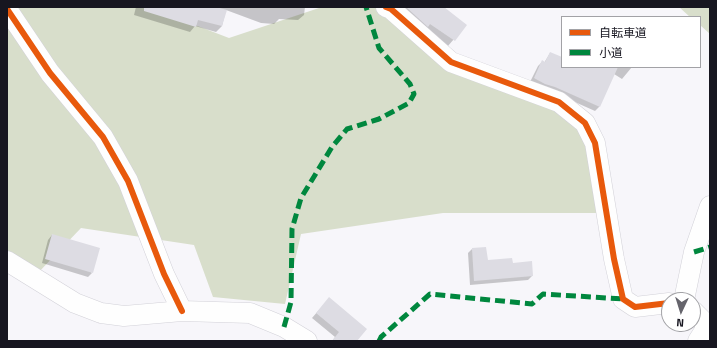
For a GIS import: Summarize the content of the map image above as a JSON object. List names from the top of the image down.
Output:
{
  "legend": ["自転車道", "小道"],
  "north": "bottom"
}
